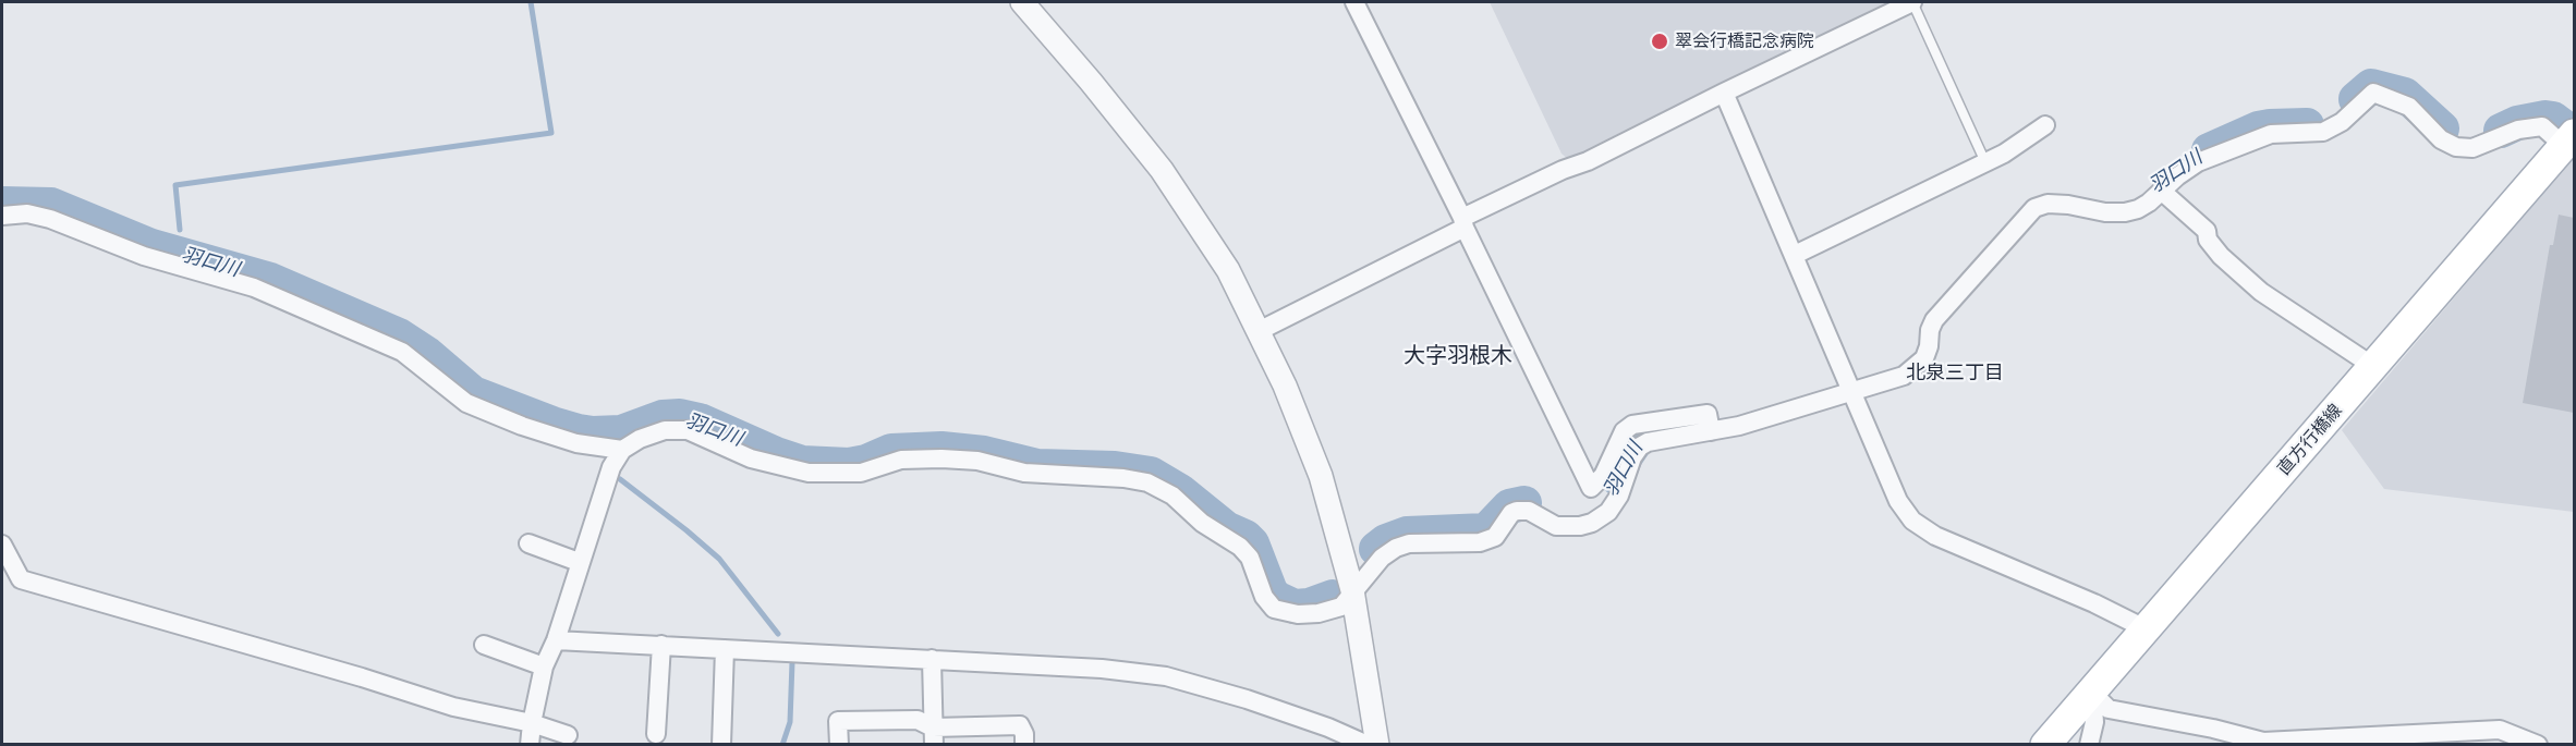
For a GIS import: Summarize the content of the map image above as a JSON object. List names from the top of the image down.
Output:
{
  "streets": {
    "main road": ["直方行橋線"]
  },
  "districts": ["大字羽根木", "北泉三丁目"],
  "water": ["羽口川"],
  "places": ["翠会行橋記念病院"]
}
